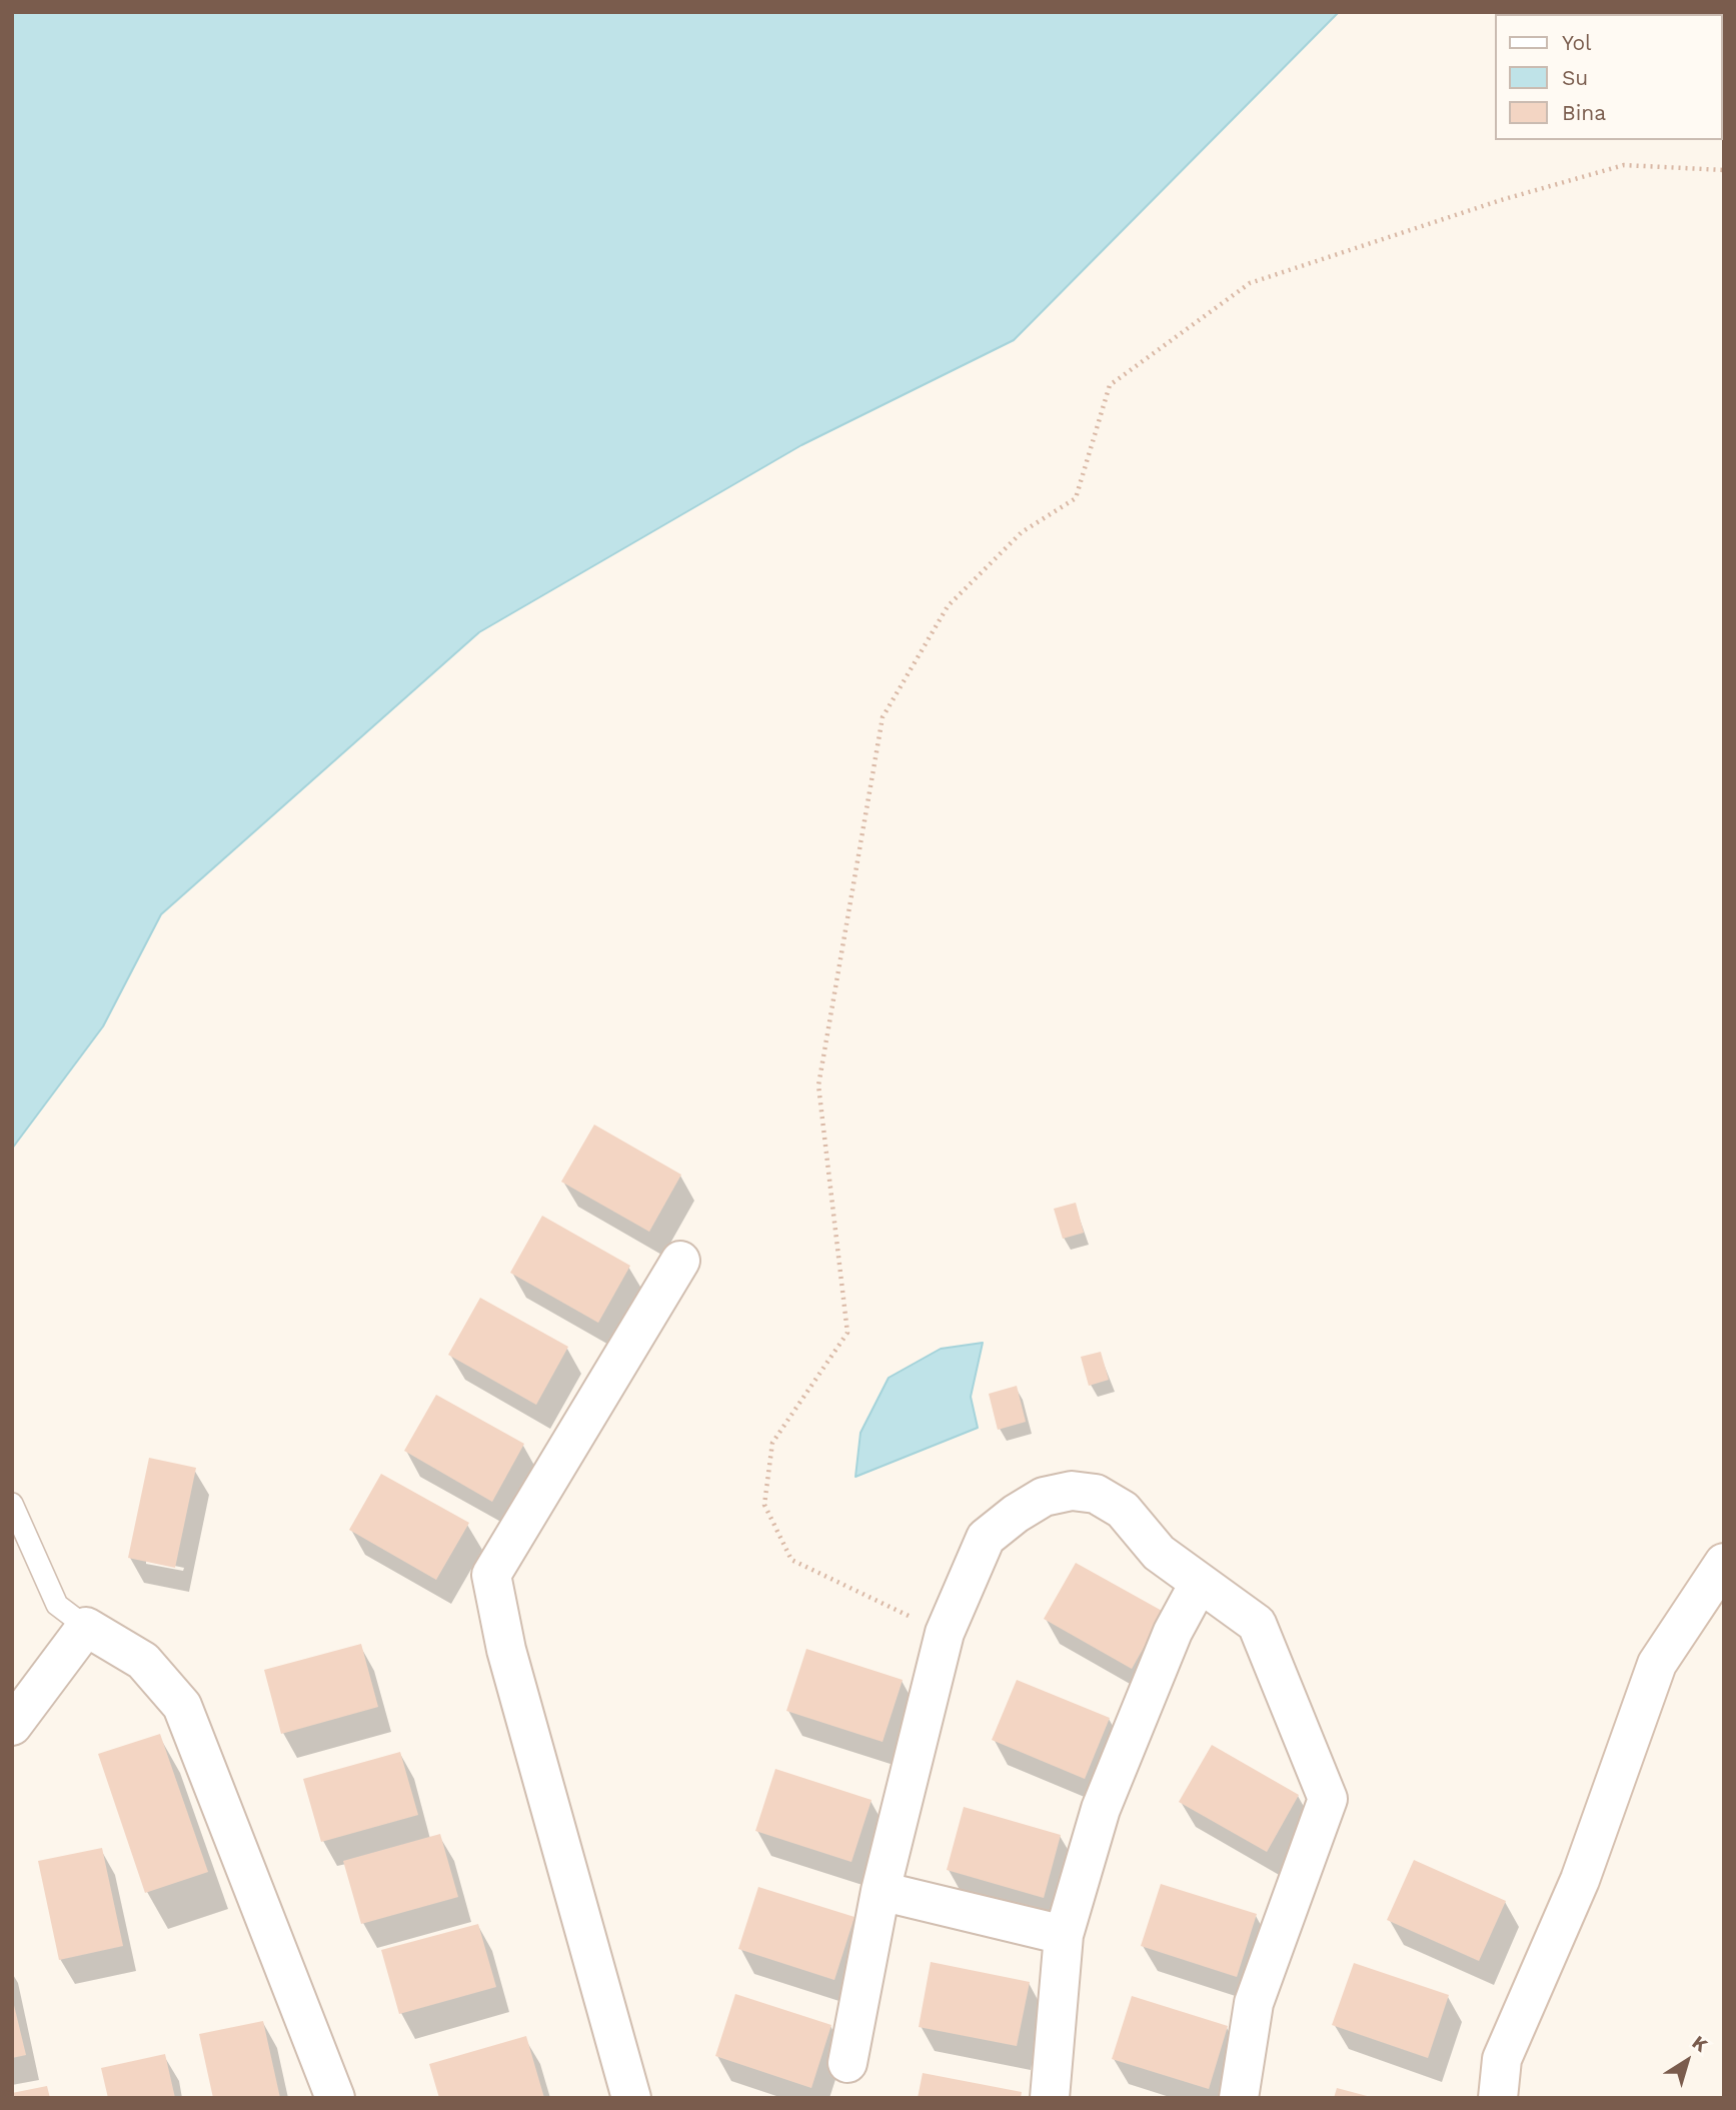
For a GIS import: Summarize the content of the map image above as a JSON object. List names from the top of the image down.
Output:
{
  "legend": ["Yol", "Su", "Bina"],
  "north": "top right"
}
